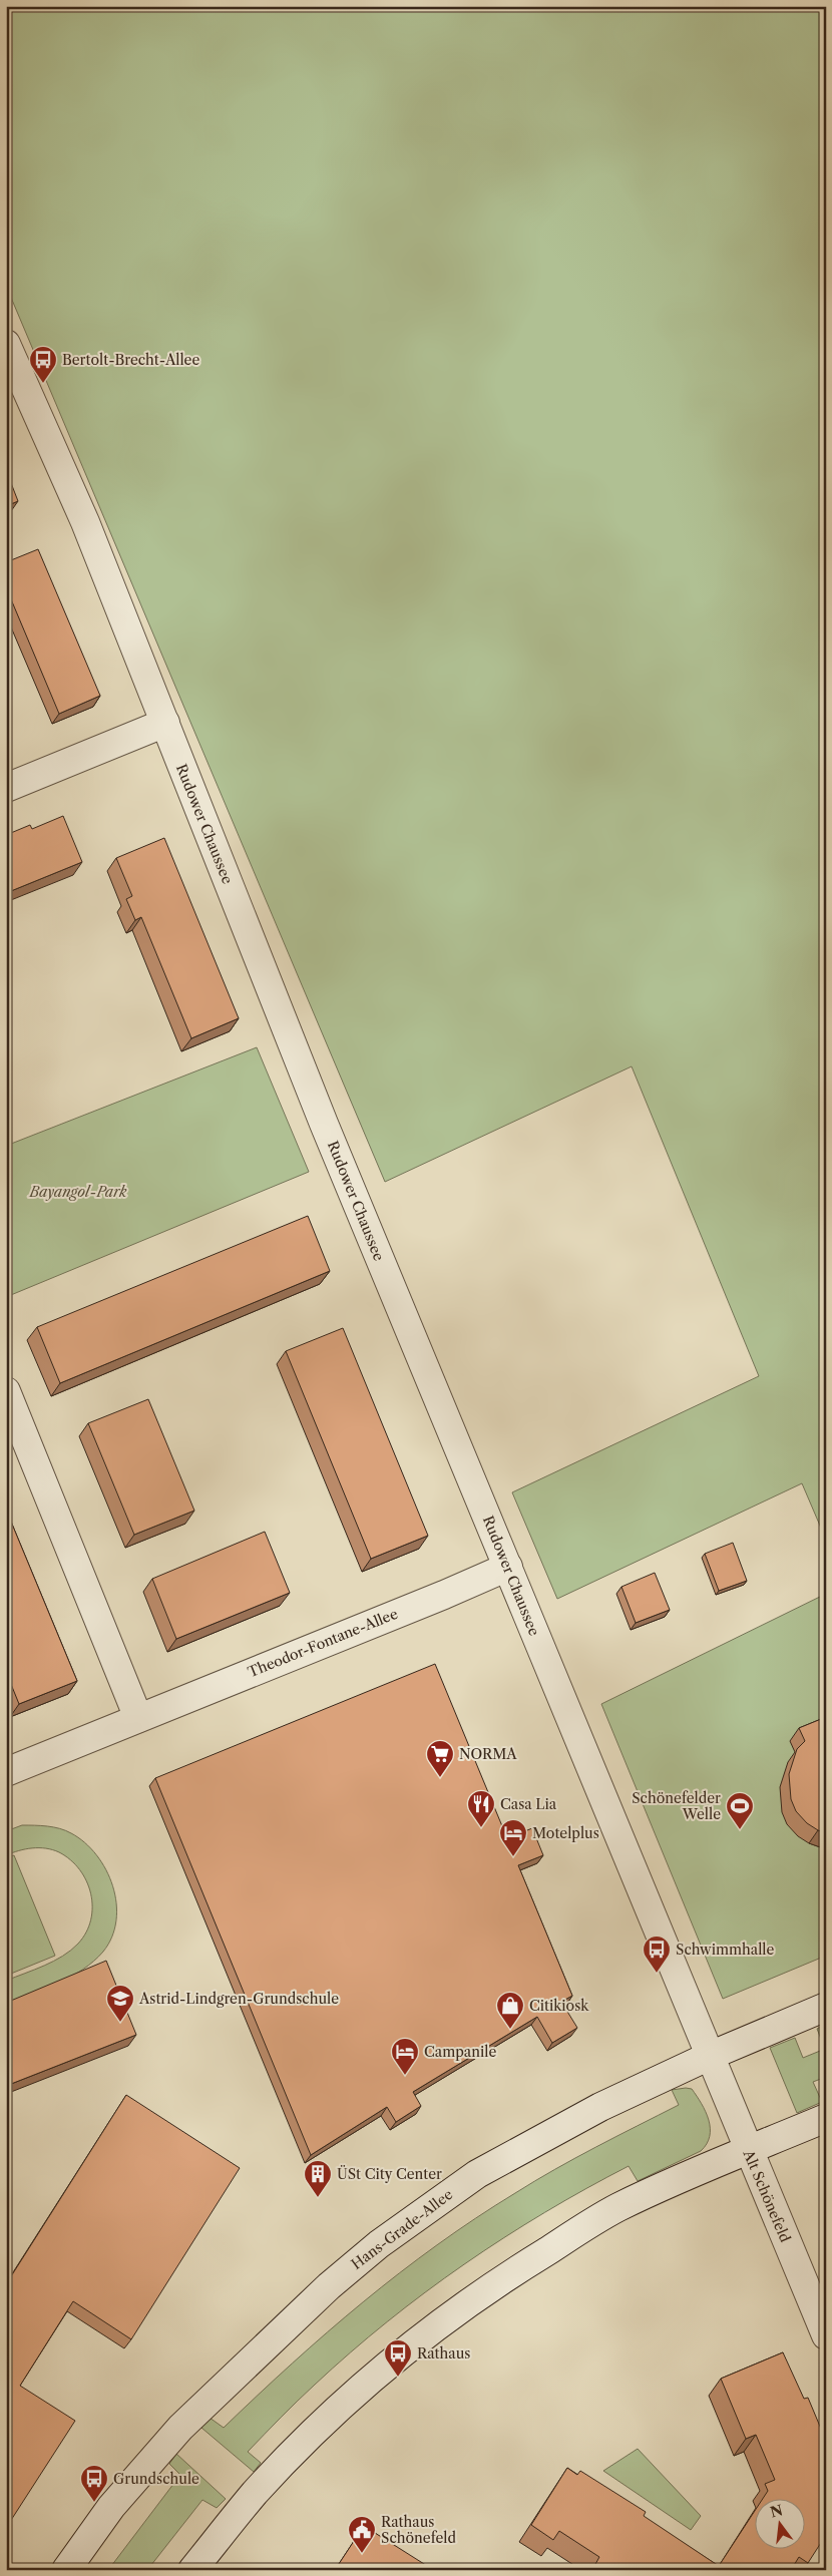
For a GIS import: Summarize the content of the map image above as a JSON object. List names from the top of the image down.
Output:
{
  "streets": {
    "street": [
      "Rudower Chaussee",
      "Theodor-Fontane-Allee",
      "Alt Schönefeld",
      "Hans-Grade-Allee"
    ]
  },
  "crossings": [
    ["Rudower Chaussee", "Theodor-Fontane-Allee"],
    ["Rudower Chaussee", "Alt Schönefeld"],
    ["Rudower Chaussee", "Hans-Grade-Allee"],
    ["Alt Schönefeld", "Hans-Grade-Allee"]
  ],
  "parks": ["Bayangol-Park"],
  "places": {
    "bus stop": [
      "Bertolt-Brecht-Allee",
      "Schwimmhalle",
      "Rathaus",
      "Grundschule"
    ],
    "supermarket": ["NORMA"],
    "restaurant": ["Casa Lia"],
    "sports": ["Schönefelder Welle"],
    "hotel": ["Motelplus", "Campanile"],
    "school or university": ["Astrid-Lindgren-Grundschule"],
    "shop": ["Citikiosk"],
    "building": ["ÜSt City Center"],
    "public building": ["Rathaus Schönefeld"]
  },
  "north": "top"
}
